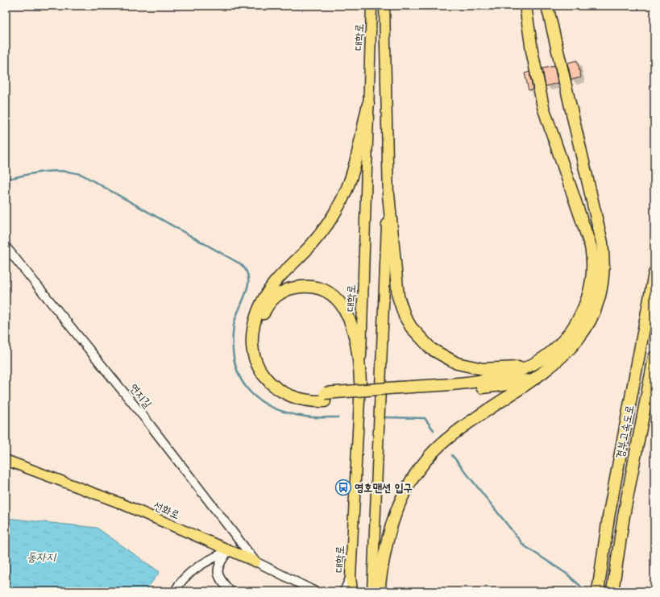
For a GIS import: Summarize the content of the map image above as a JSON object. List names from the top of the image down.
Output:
{
  "streets": {
    "highway": ["경부고속도로"],
    "main road": ["대학로", "선화로"],
    "street": ["연지길"]
  },
  "crossings": [
    ["연지길", "선화로"]
  ],
  "water": ["동자지"],
  "places": {
    "bus stop": ["영호맨션 입구"]
  }
}
